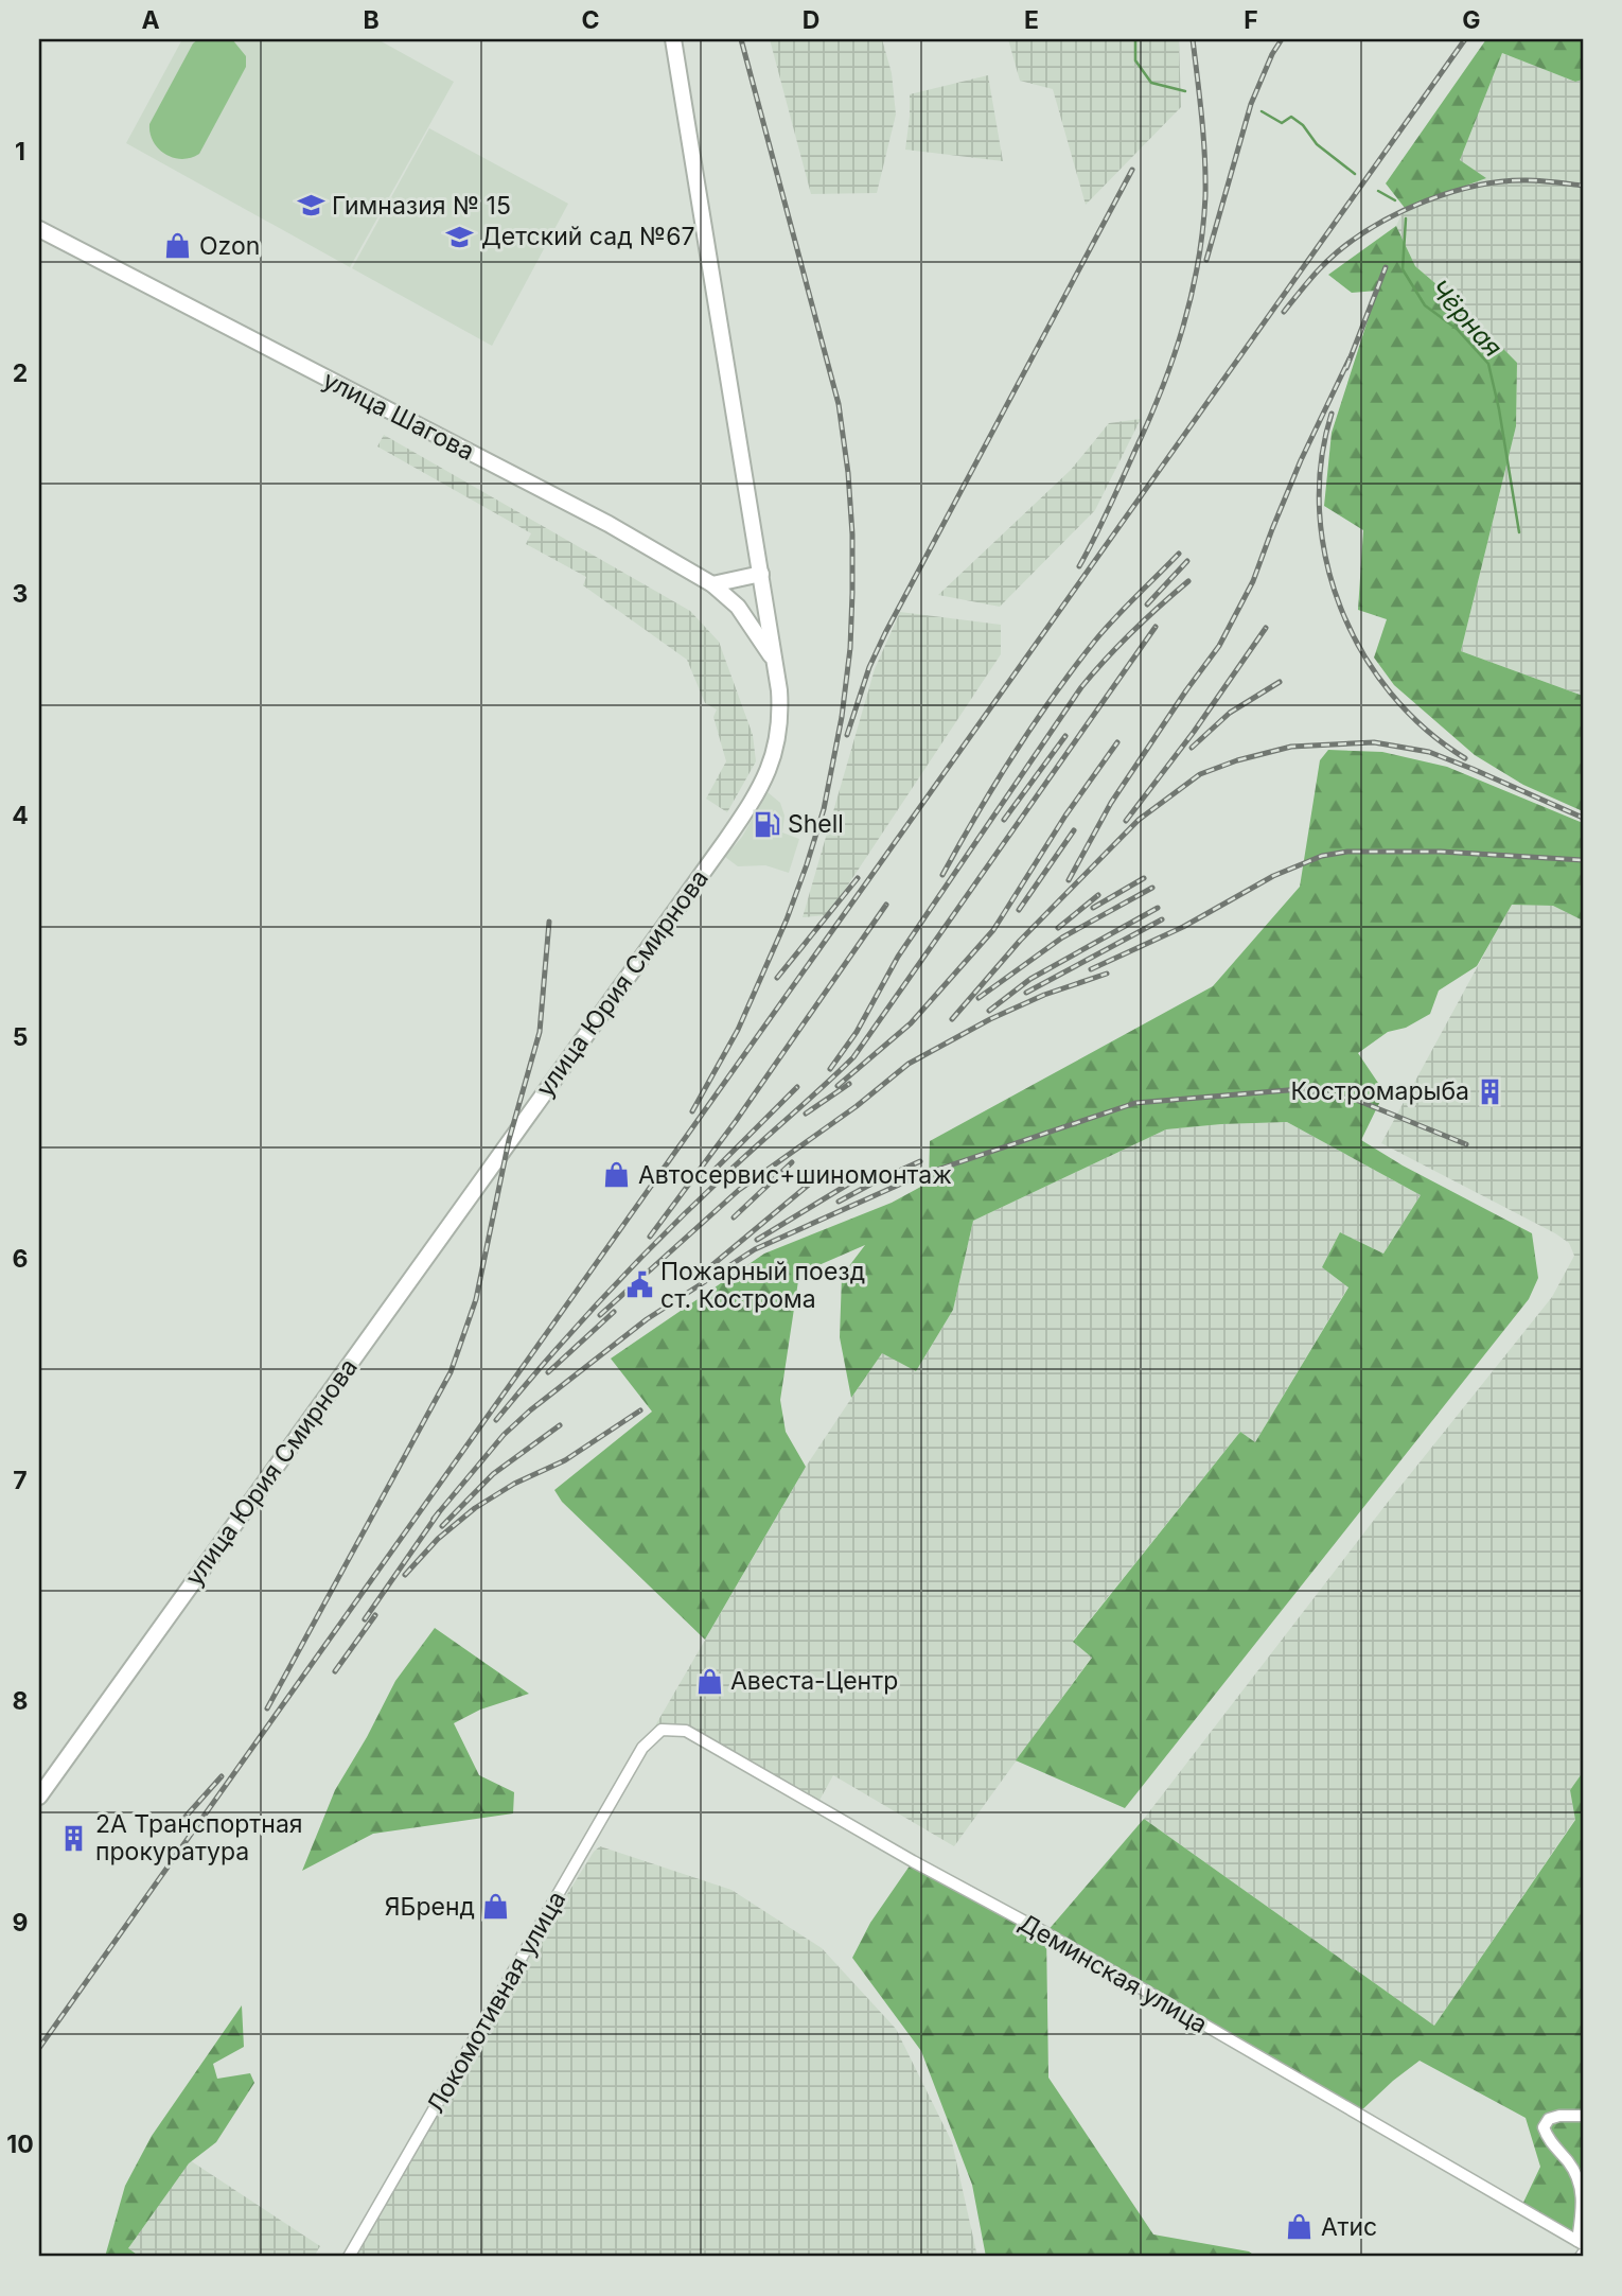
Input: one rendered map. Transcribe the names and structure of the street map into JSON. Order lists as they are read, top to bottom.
{
  "streets": {
    "main road": ["улица Шагова", "улица Юрия Смирнова"],
    "street": ["Деминская улица", "Локомотивная улица"]
  },
  "crossings": [
    ["улица Шагова", "улица Юрия Смирнова"],
    ["Деминская улица", "Локомотивная улица"]
  ],
  "water": ["Чёрная"],
  "places": {
    "school or university": ["Гимназия № 15", "Детский сад №67"],
    "shop": [
      "Ozon",
      "Автосервис+шиномонтаж",
      "Авеста-Центр",
      "ЯБренд",
      "Атис"
    ],
    "fuel station": ["Shell"],
    "building": ["Костромарыба", "2А Транспортная прокуратура"],
    "public building": ["Пожарный поезд ст. Кострома"]
  },
  "grid": {
    "columns": [
      "A",
      "B",
      "C",
      "D",
      "E",
      "F",
      "G"
    ],
    "rows": [
      "1",
      "2",
      "3",
      "4",
      "5",
      "6",
      "7",
      "8",
      "9",
      "10"
    ]
  }
}
